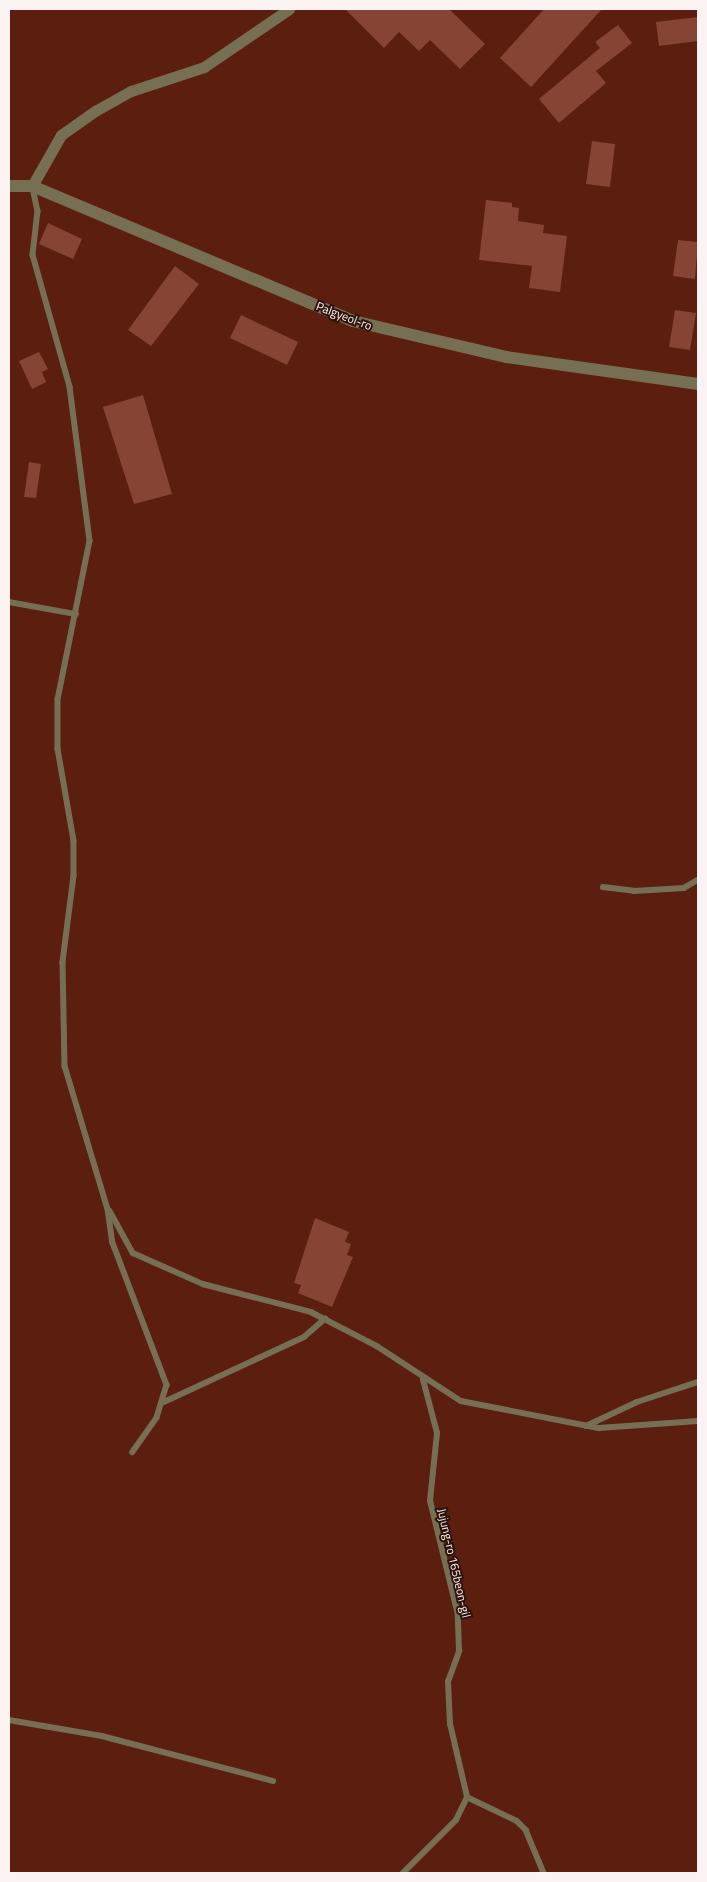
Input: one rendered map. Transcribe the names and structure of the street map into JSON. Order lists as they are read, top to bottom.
{
  "streets": {
    "street": ["Palgyeol-ro"],
    "lane": ["Jujung-ro 165beon-gil"]
  }
}
